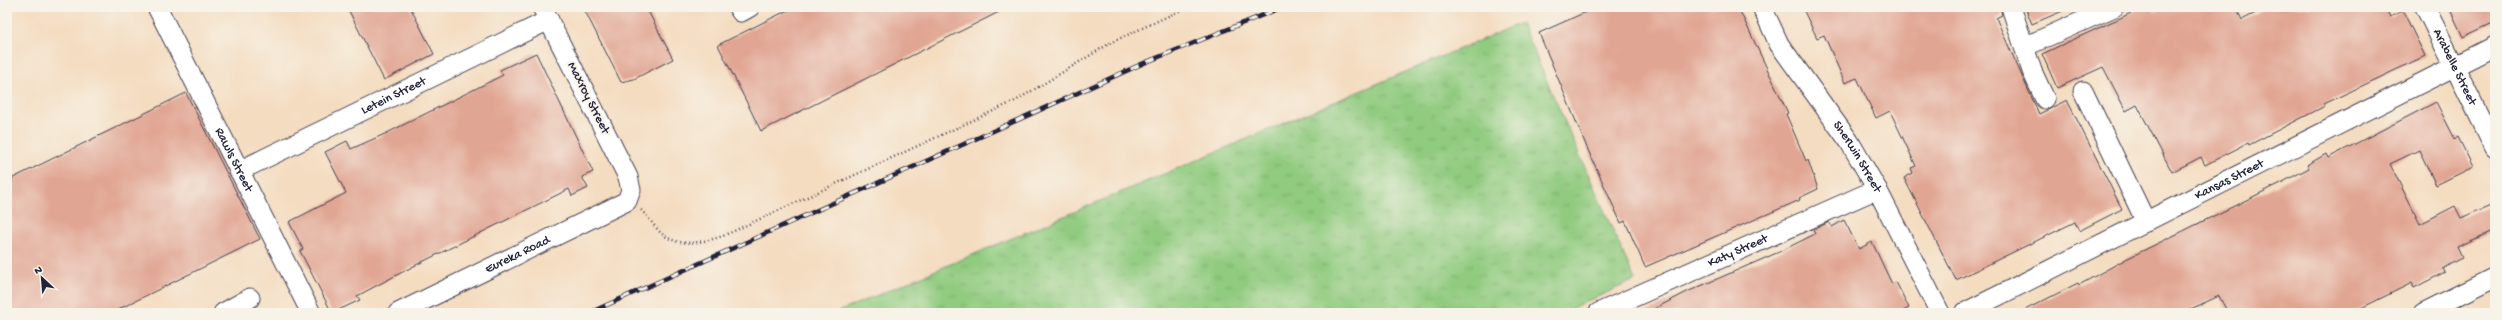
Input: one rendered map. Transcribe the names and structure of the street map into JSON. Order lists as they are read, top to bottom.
{
  "streets": {
    "street": [
      "Arabelle Street",
      "Letein Street",
      "Maxroy Street",
      "Sherwin Street",
      "Rawls Street",
      "Kansas Street",
      "Katy Street",
      "Eureka Road"
    ]
  },
  "crossings": [
    ["Arabelle Street", "Kansas Street"],
    ["Letein Street", "Maxroy Street"],
    ["Letein Street", "Rawls Street"],
    ["Maxroy Street", "Eureka Road"],
    ["Sherwin Street", "Katy Street"]
  ],
  "north": "top left"
}
